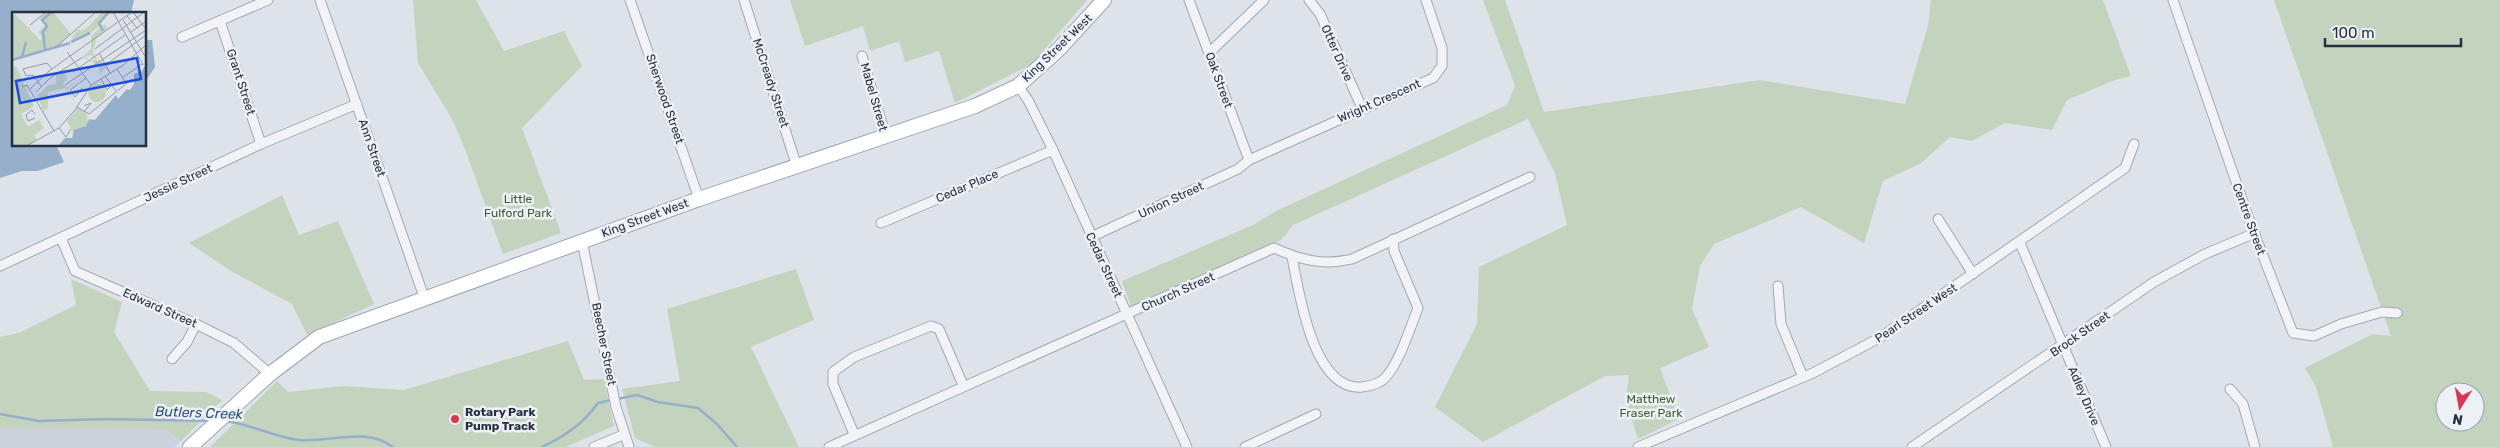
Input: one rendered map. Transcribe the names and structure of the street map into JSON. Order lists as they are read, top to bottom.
{
  "streets": {
    "main road": ["King Street West"],
    "street": [
      "Otter Drive",
      "Oak Street",
      "Grant Street",
      "McCready Street",
      "Mabel Street",
      "Sherwood Street",
      "Wright Crescent",
      "Ann Street",
      "Jessie Street",
      "Cedar Place",
      "Union Street",
      "Centre Street",
      "Cedar Street",
      "Church Street",
      "Edward Street",
      "Pearl Street West",
      "Brock Street",
      "Beecher Street",
      "Adley Drive"
    ]
  },
  "crossings": [
    ["King Street West", "McCready Street"],
    ["King Street West", "Mabel Street"],
    ["King Street West", "Sherwood Street"],
    ["King Street West", "Ann Street"],
    ["King Street West", "Cedar Street"],
    ["King Street West", "Edward Street"],
    ["King Street West", "Beecher Street"],
    ["Otter Drive", "Wright Crescent"],
    ["Oak Street", "Wright Crescent"],
    ["Oak Street", "Union Street"],
    ["Grant Street", "Jessie Street"],
    ["Wright Crescent", "Union Street"],
    ["Ann Street", "Jessie Street"],
    ["Jessie Street", "Edward Street"],
    ["Cedar Place", "Cedar Street"],
    ["Union Street", "Cedar Street"],
    ["Centre Street", "Brock Street"],
    ["Cedar Street", "Church Street"],
    ["Pearl Street West", "Adley Drive"],
    ["Brock Street", "Adley Drive"]
  ],
  "water": ["Butlers Creek"],
  "parks": ["Little Fulford Park", "Matthew Fraser Park"],
  "places": ["Rotary Park Pump Track"],
  "scale_bar": "100 m",
  "north": "bottom"
}
